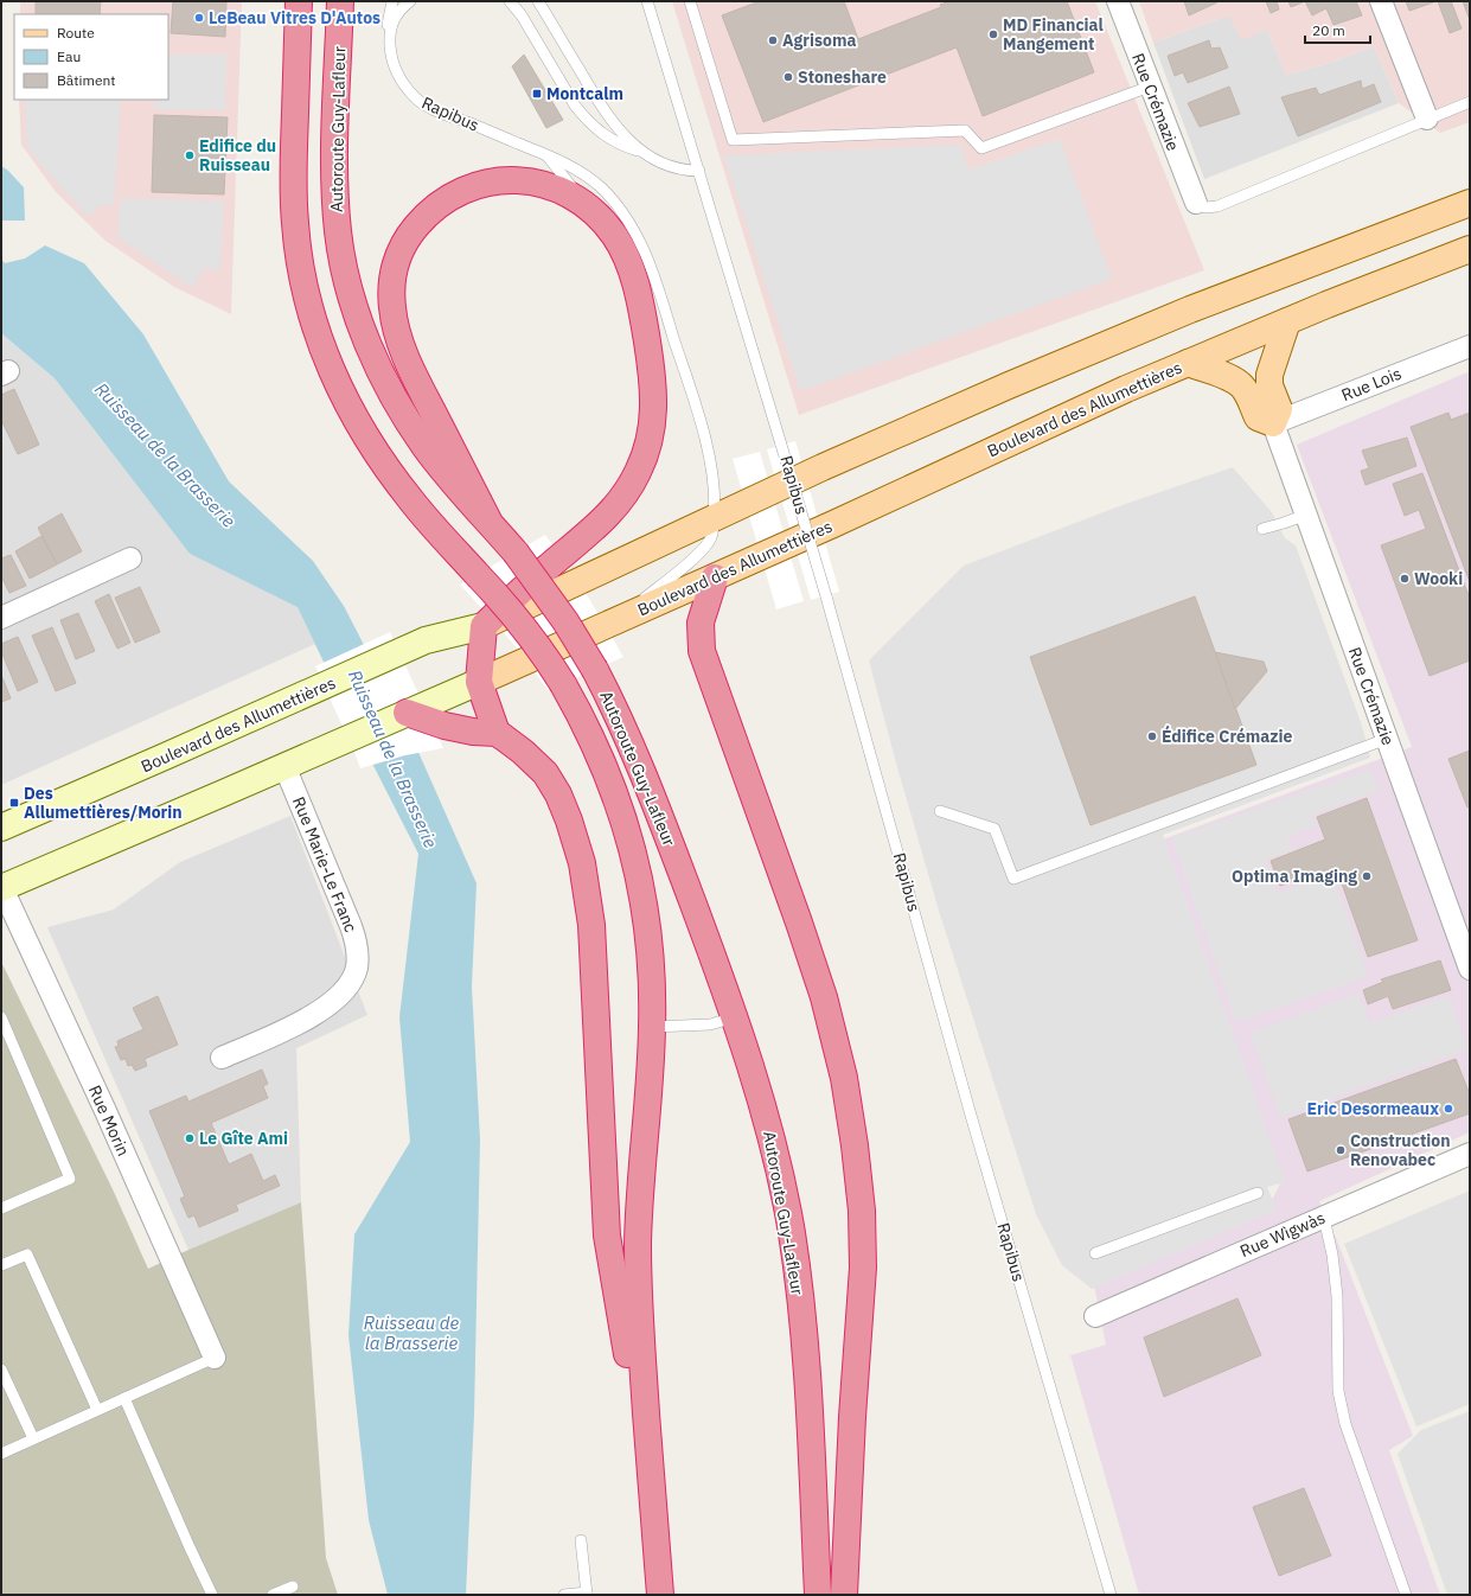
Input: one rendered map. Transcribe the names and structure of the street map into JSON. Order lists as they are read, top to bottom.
{
  "streets": {
    "highway": ["Autoroute Guy-Lafleur"],
    "main road": ["Boulevard des Allumettières"],
    "street": [
      "Rue Crémazie",
      "Rue Lois",
      "Rue Marie-Le Franc",
      "Rue Morin",
      "Rue Wìgwàs"
    ],
    "lane": ["Rapibus"]
  },
  "crossings": [
    ["Rue Crémazie", "Rue Lois"],
    ["Rapibus", "Boulevard des Allumettières"],
    ["Boulevard des Allumettières", "Rue Marie-Le Franc"],
    ["Boulevard des Allumettières", "Rue Morin"]
  ],
  "water": ["Ruisseau de la Brasserie"],
  "places": {
    "other": [
      "LeBeau Vitres D'Autos",
      "MD Financial Mangement",
      "Agrisoma",
      "Stoneshare",
      "Edifice du Ruisseau",
      "Wooki",
      "Édifice Crémazie",
      "Optima Imaging",
      "Eric Desormeaux",
      "Le Gîte Ami",
      "Construction Renovabec"
    ],
    "transit": ["Montcalm", "Des Allumettières/Morin"]
  },
  "legend": ["Route", "Eau", "Bâtiment"],
  "scale_bar": "20 m"
}
